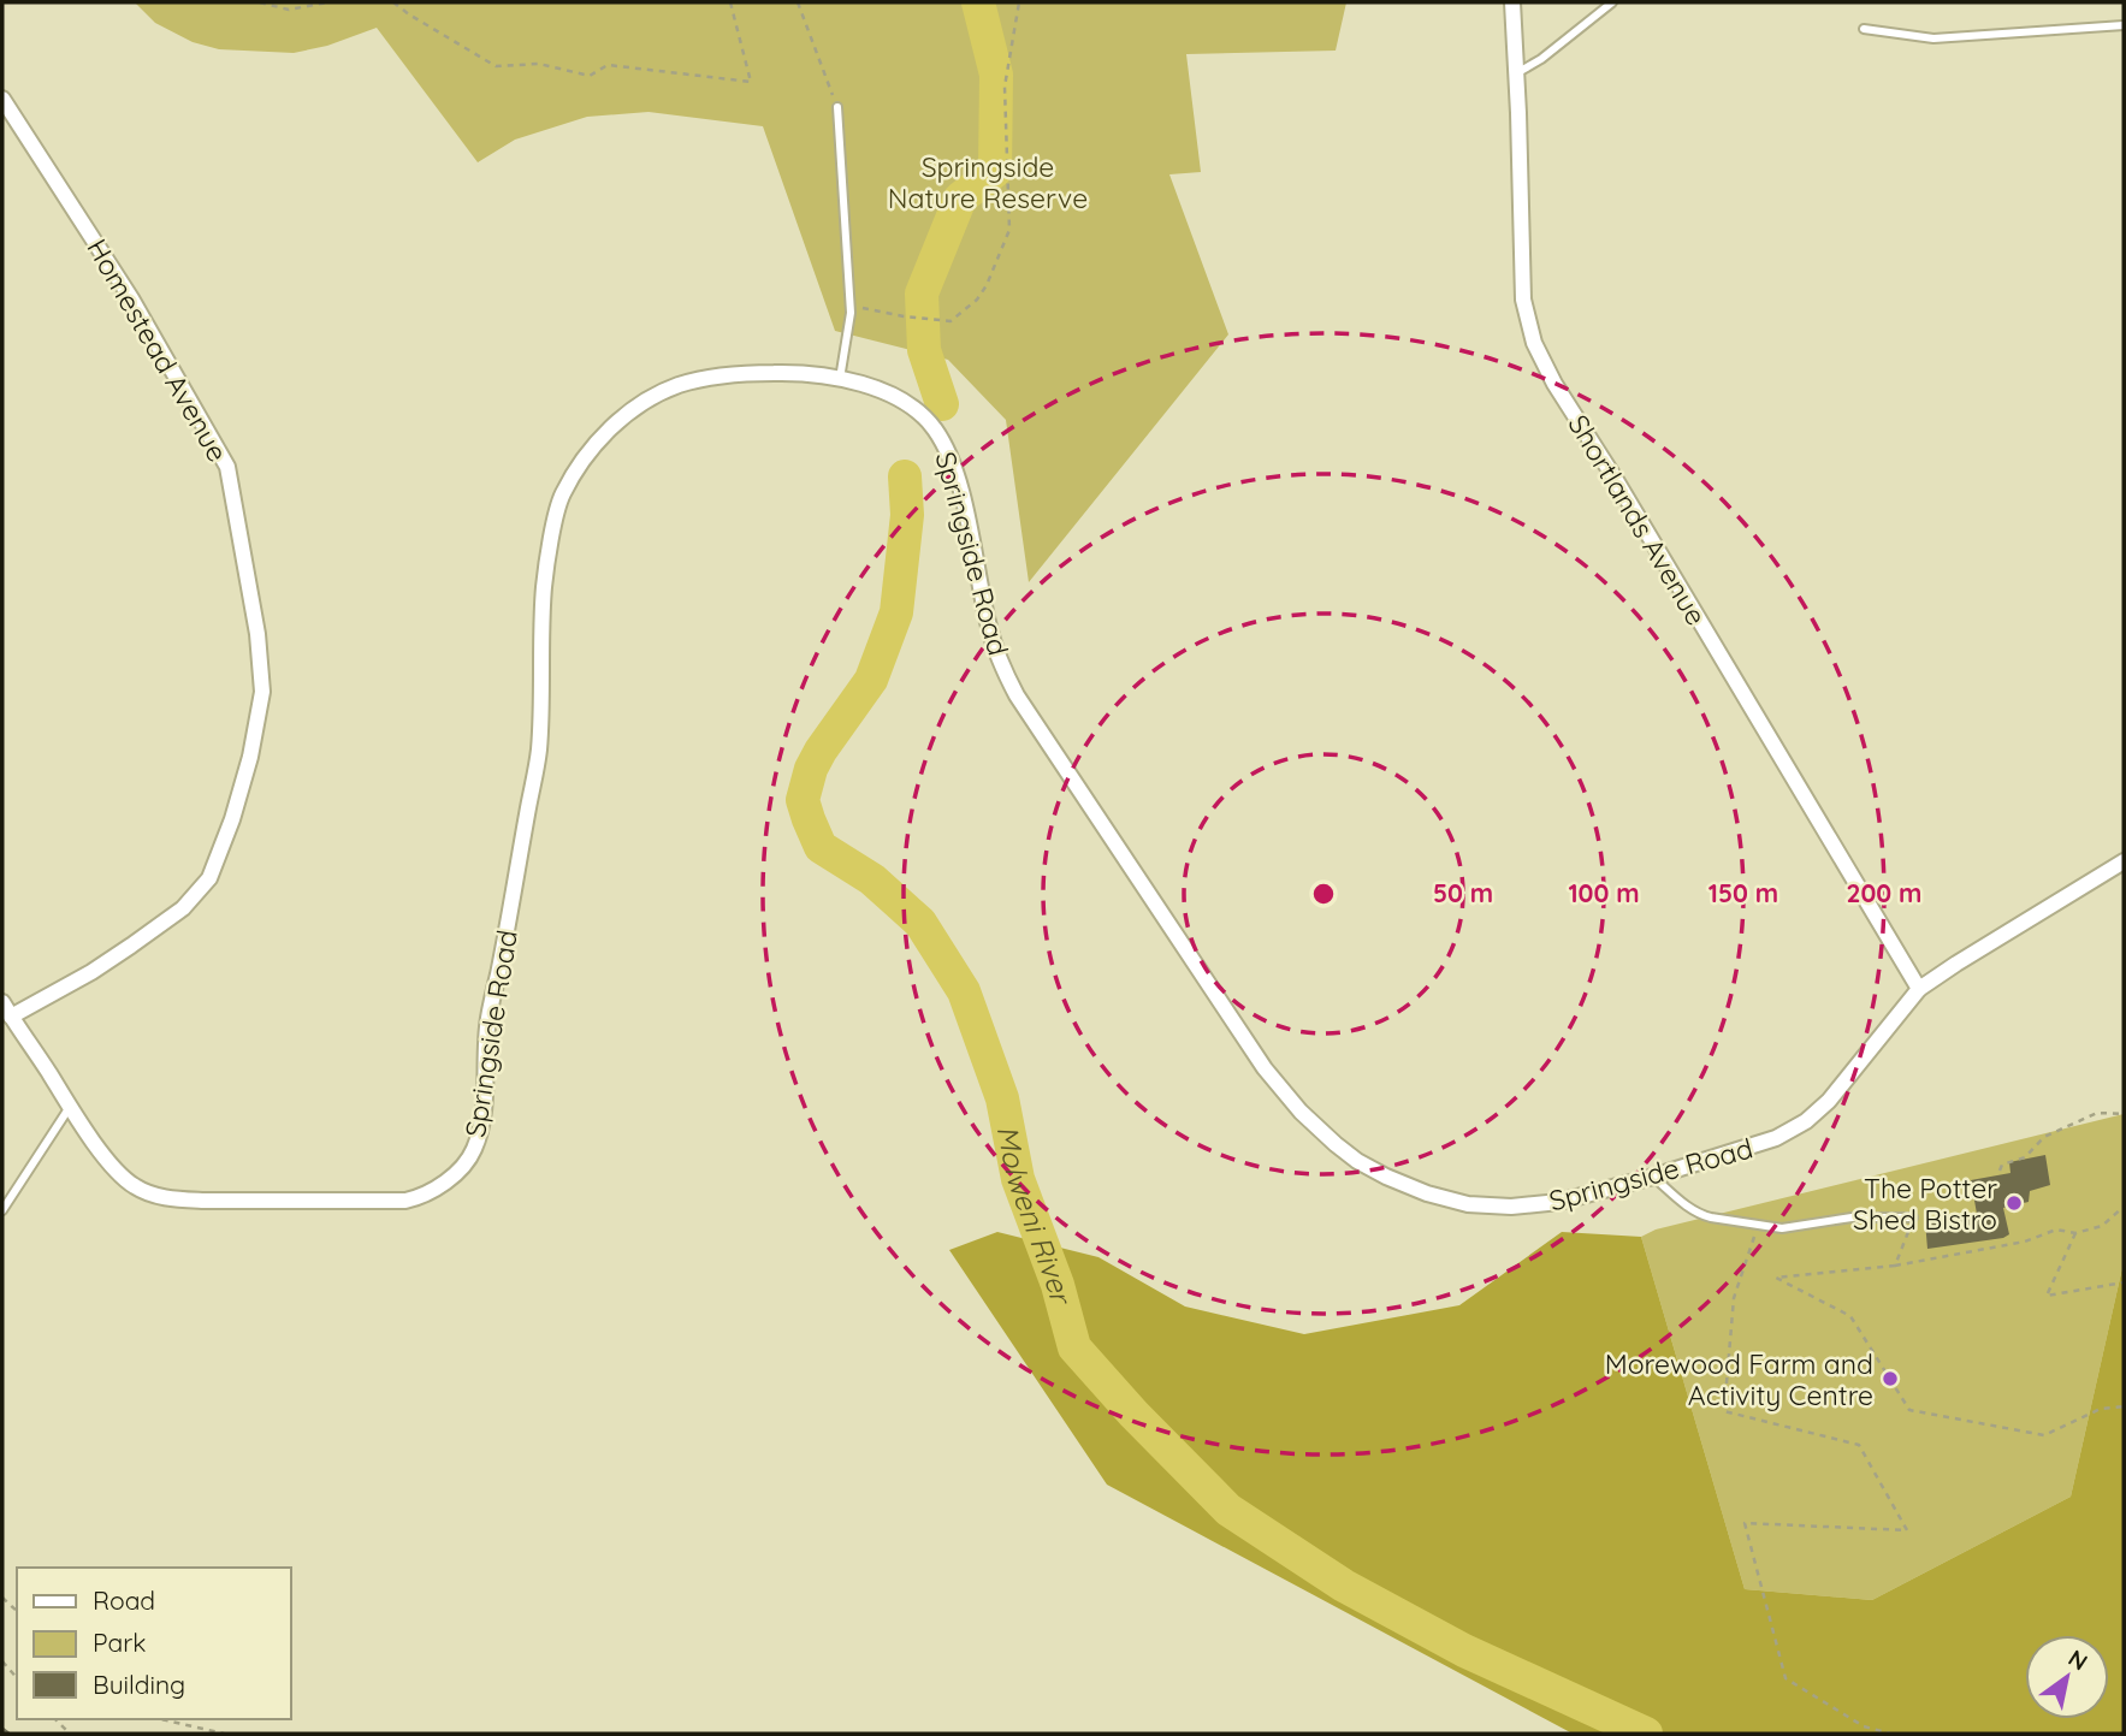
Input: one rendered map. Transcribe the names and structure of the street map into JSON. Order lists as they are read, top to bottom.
{
  "streets": {
    "street": ["Homestead Avenue", "Shortlands Avenue", "Springside Road"]
  },
  "crossings": [
    ["Homestead Avenue", "Springside Road"],
    ["Shortlands Avenue", "Springside Road"]
  ],
  "water": ["Molweni River"],
  "parks": ["Springside Nature Reserve"],
  "places": ["The Potter Shed Bistro", "Morewood Farm and Activity Centre"],
  "legend": ["Road", "Park", "Building"],
  "north": "top right",
  "rings": [
    "50 m",
    "100 m",
    "150 m",
    "200 m"
  ]
}
